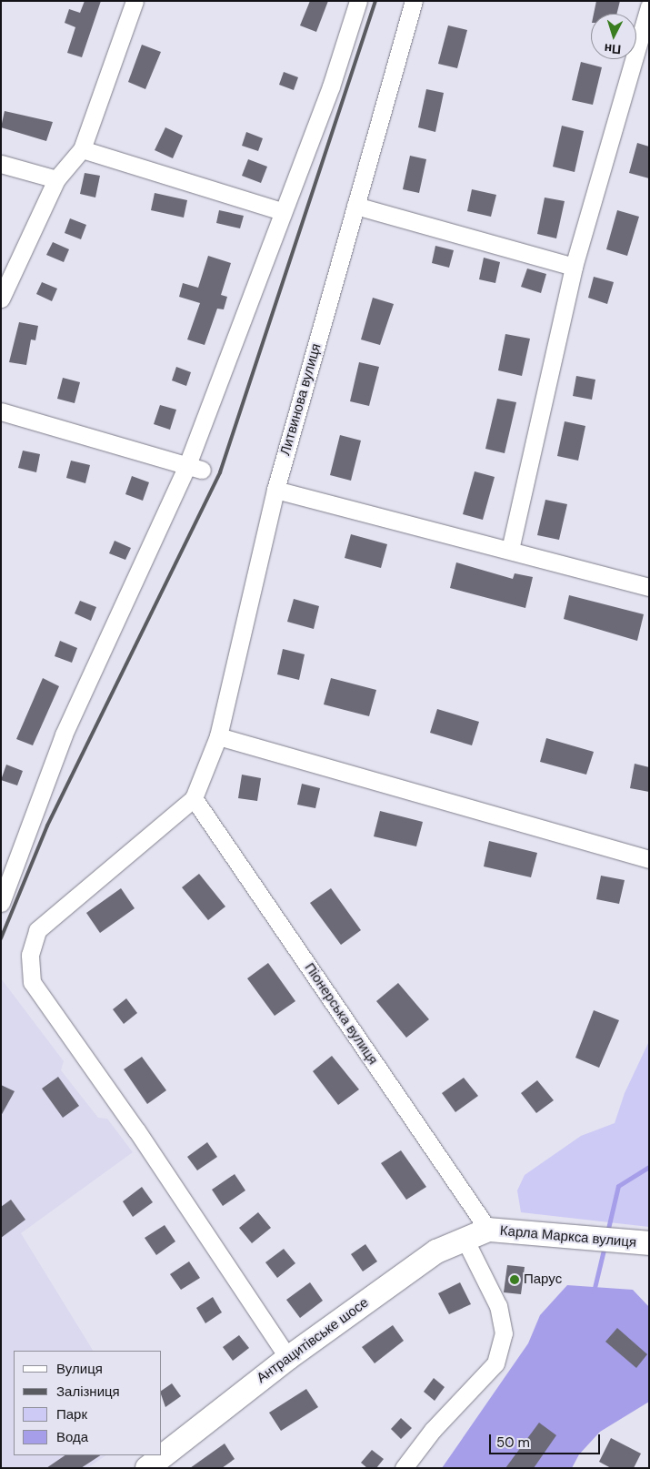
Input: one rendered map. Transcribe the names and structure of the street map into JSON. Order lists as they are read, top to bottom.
{
  "streets": {
    "main road": ["Карла Маркса вулиця", "Антрацитівське шосе"],
    "street": ["Литвинова вулиця", "Піонерська вулиця"]
  },
  "crossings": [
    ["Литвинова вулиця", "Піонерська вулиця"],
    ["Піонерська вулиця", "Карла Маркса вулиця"],
    ["Піонерська вулиця", "Антрацитівське шосе"],
    ["Карла Маркса вулиця", "Антрацитівське шосе"]
  ],
  "places": ["Парус"],
  "legend": [
    "Вулиця",
    "Залізниця",
    "Парк",
    "Вода"
  ],
  "scale_bar": "50 m",
  "north": "bottom"
}
